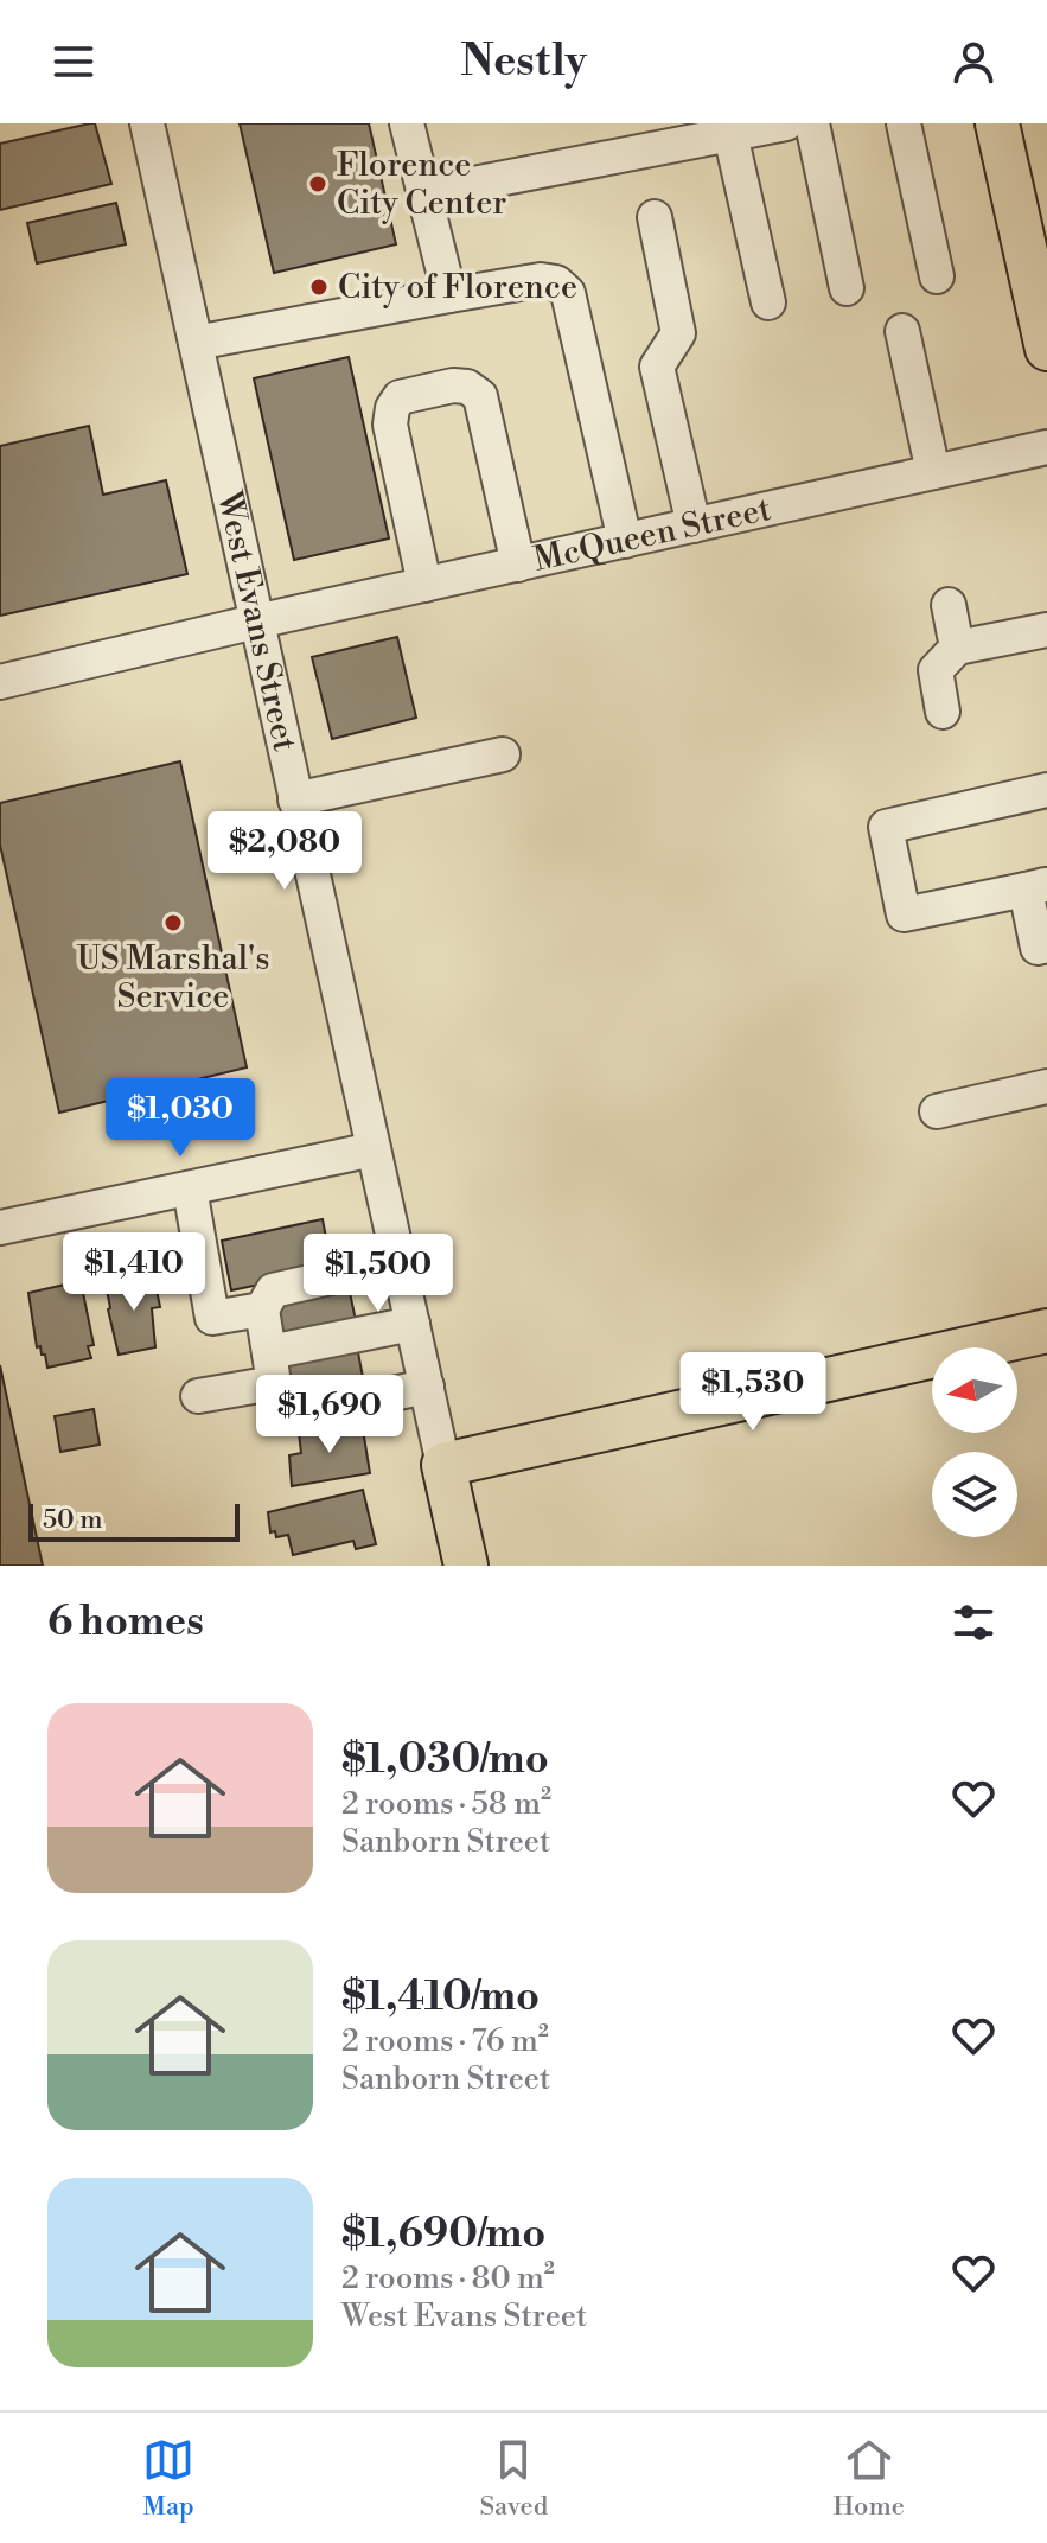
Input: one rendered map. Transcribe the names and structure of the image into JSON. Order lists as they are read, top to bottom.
{
  "streets": {
    "main road": ["West Evans Street"],
    "street": ["McQueen Street"]
  },
  "crossings": [
    ["McQueen Street", "West Evans Street"]
  ],
  "places": ["Florence City Center", "City of Florence", "US Marshal's Service"],
  "scale_bar": "50 m",
  "north": "left",
  "page": {
    "header": "Nestly",
    "price": [
      "$2,080",
      "$1,030",
      "$1,410",
      "$1,500",
      "$1,530",
      "$1,690"
    ],
    "scale": "50 m",
    "heading": "6 homes",
    "list": [
      {
        "name": "$1,030/mo",
        "note": "2 rooms · 58 m² · Sanborn Street"
      },
      {
        "name": "$1,410/mo",
        "note": "2 rooms · 76 m² · Sanborn Street"
      },
      {
        "name": "$1,690/mo",
        "note": "2 rooms · 80 m² · West Evans Street"
      }
    ],
    "tabs": ["Map", "Saved", "Home"]
  }
}
